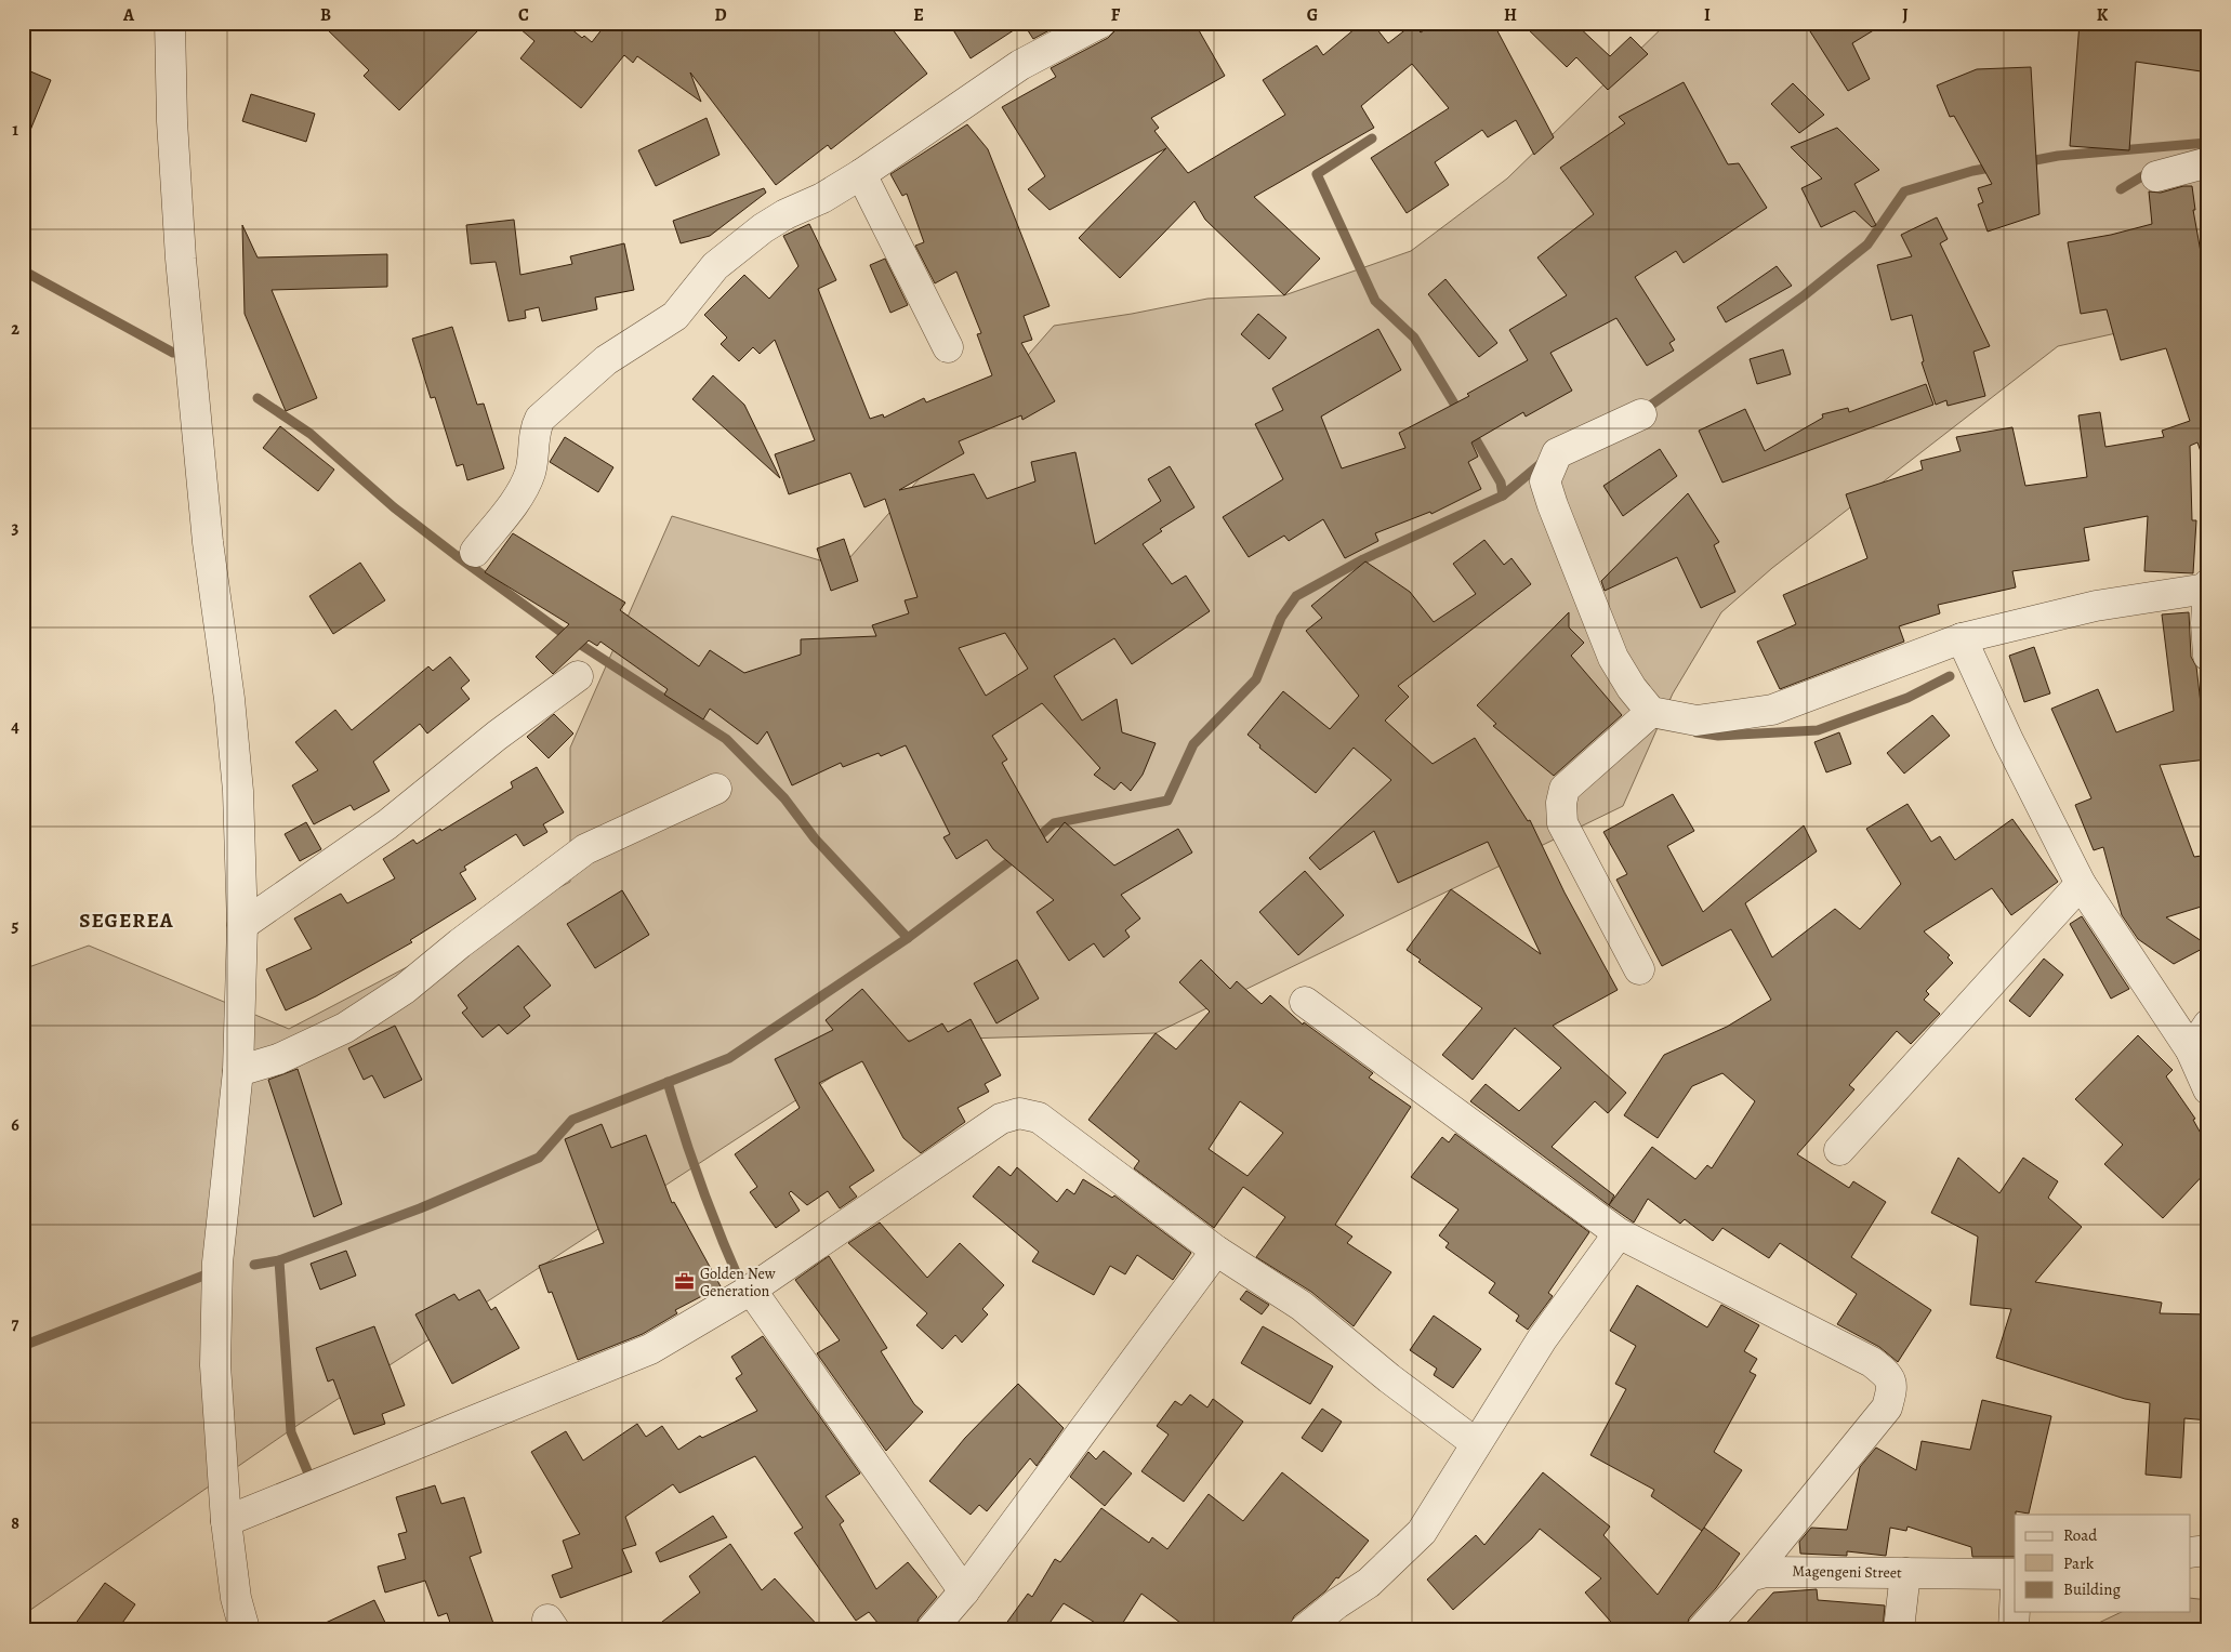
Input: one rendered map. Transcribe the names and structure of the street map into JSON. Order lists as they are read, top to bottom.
{
  "streets": {
    "street": ["Magengeni Street"]
  },
  "districts": ["SEGEREA"],
  "places": {
    "office": ["Golden New Generation"]
  },
  "legend": ["Road", "Park", "Building"],
  "grid": {
    "columns": [
      "A",
      "B",
      "C",
      "D",
      "E",
      "F",
      "G",
      "H",
      "I",
      "J",
      "K"
    ],
    "rows": [
      "1",
      "2",
      "3",
      "4",
      "5",
      "6",
      "7",
      "8"
    ]
  }
}
